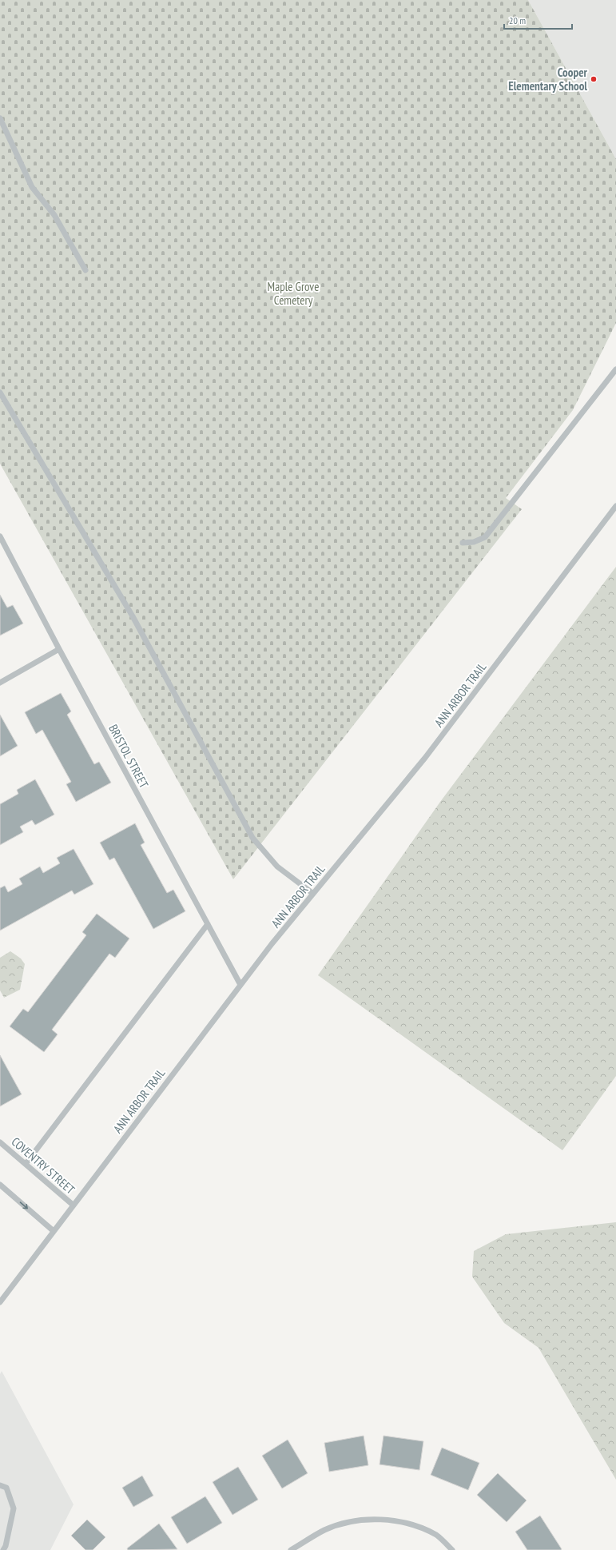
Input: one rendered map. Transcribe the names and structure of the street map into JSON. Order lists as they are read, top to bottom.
{
  "streets": {
    "street": ["ANN ARBOR TRAIL", "BRISTOL STREET", "COVENTRY STREET"]
  },
  "crossings": [
    ["ANN ARBOR TRAIL", "BRISTOL STREET"],
    ["ANN ARBOR TRAIL", "COVENTRY STREET"]
  ],
  "parks": ["Maple Grove Cemetery"],
  "places": ["Cooper Elementary School"],
  "scale_bar": "20 m"
}
